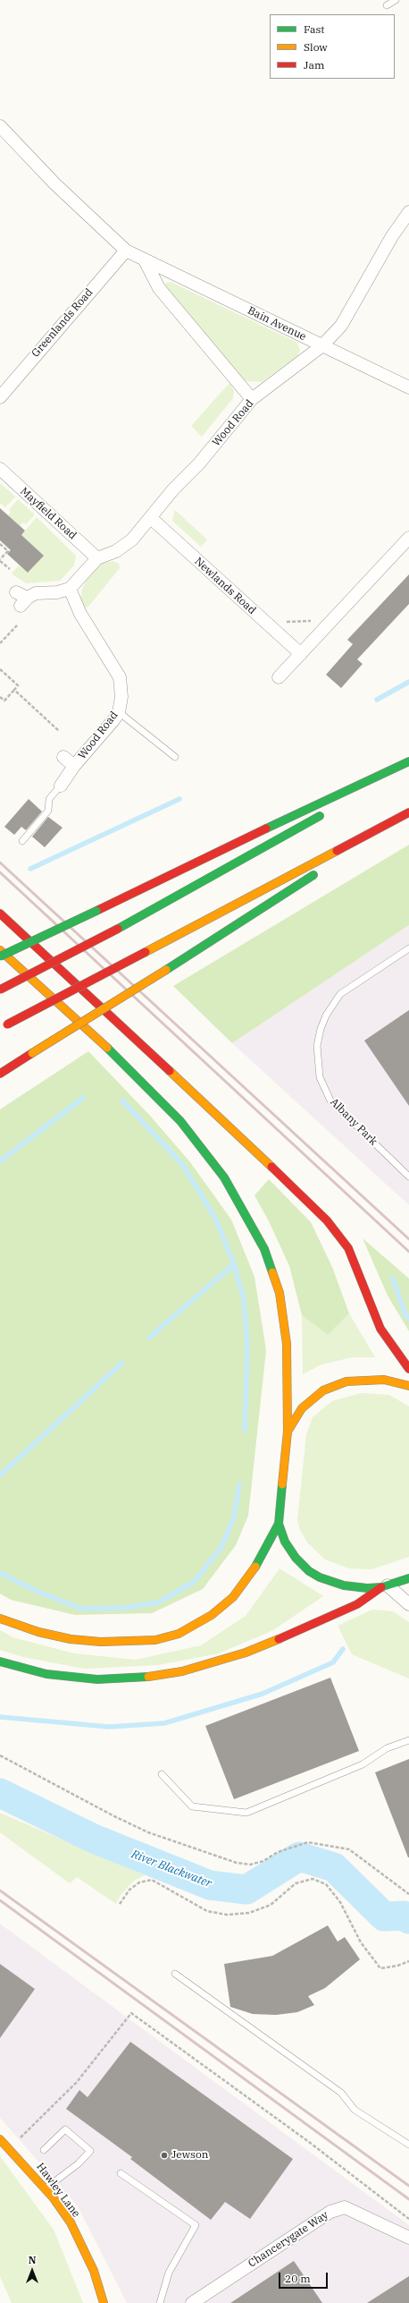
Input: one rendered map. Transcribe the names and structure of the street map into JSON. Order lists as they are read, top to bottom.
{
  "streets": {
    "main road": ["Hawley Lane"],
    "street": [
      "Greenlands Road",
      "Bain Avenue",
      "Wood Road",
      "Mayfield Road",
      "Newlands Road",
      "Chancerygate Way"
    ],
    "lane": ["Albany Park"]
  },
  "crossings": [
    ["Greenlands Road", "Bain Avenue"],
    ["Bain Avenue", "Wood Road"],
    ["Wood Road", "Mayfield Road"],
    ["Wood Road", "Newlands Road"]
  ],
  "water": ["River Blackwater"],
  "places": ["Jewson"],
  "legend": ["Fast", "Slow", "Jam"],
  "scale_bar": "20 m",
  "north": "top"
}
